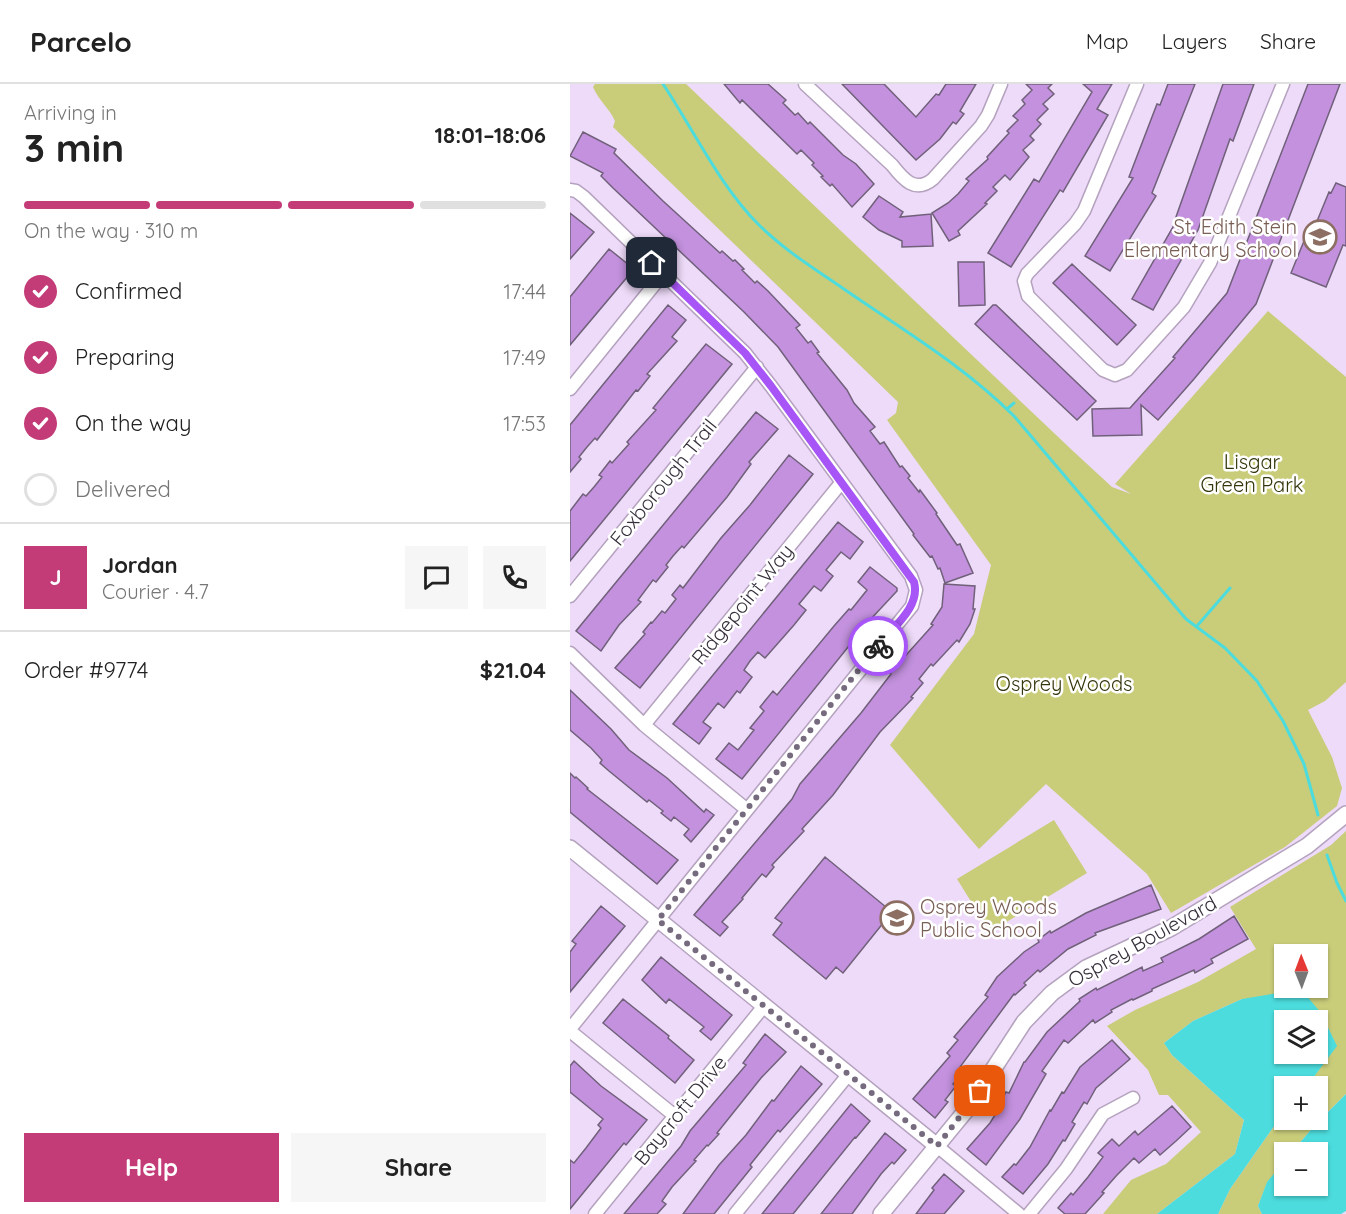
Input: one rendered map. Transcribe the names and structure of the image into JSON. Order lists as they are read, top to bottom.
{
  "streets": {
    "street": [
      "Foxborough Trail",
      "Ridgepoint Way",
      "Osprey Boulevard",
      "Baycroft Drive"
    ]
  },
  "parks": ["Lisgar Green Park", "Osprey Woods"],
  "places": {
    "school or university": ["St. Edith Stein Elementary School", "Osprey Woods Public School"]
  },
  "north": "top",
  "page": {
    "header": "Parcelo",
    "nav": ["Map", "Layers", "Share"],
    "heading": ["3 min", "Arriving in", "18:01–18:06"],
    "panel": [
      "Jordan",
      "Courier · 4.7",
      "Order #9774",
      "$21.04"
    ],
    "bar": "On the way · 310 m",
    "list": [
      ["Confirmed", "17:44"],
      ["Preparing", "17:49"],
      ["On the way", "17:53"],
      "Delivered"
    ],
    "round": "J",
    "map_buttons": ["+", "−"],
    "buttons": ["Help", "Share"]
  }
}
